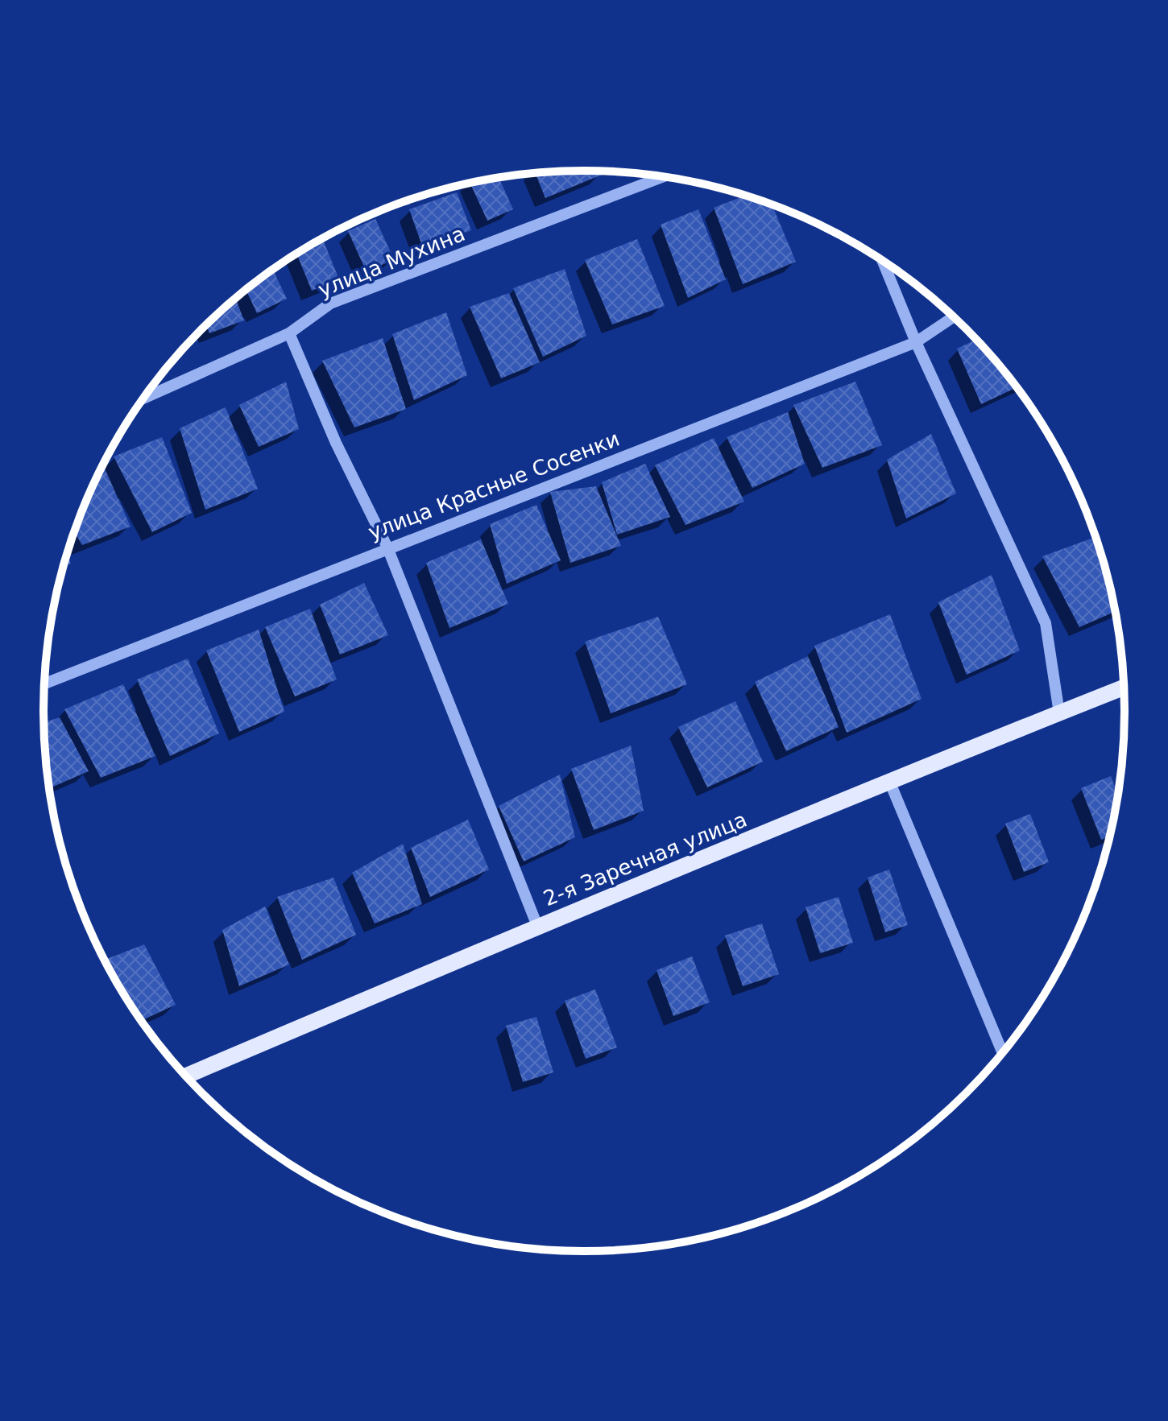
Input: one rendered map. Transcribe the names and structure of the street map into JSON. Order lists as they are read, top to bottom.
{
  "streets": {
    "main road": ["2-я Заречная улица"],
    "street": ["улица Мухина", "улица Красные Сосенки"]
  }
}
